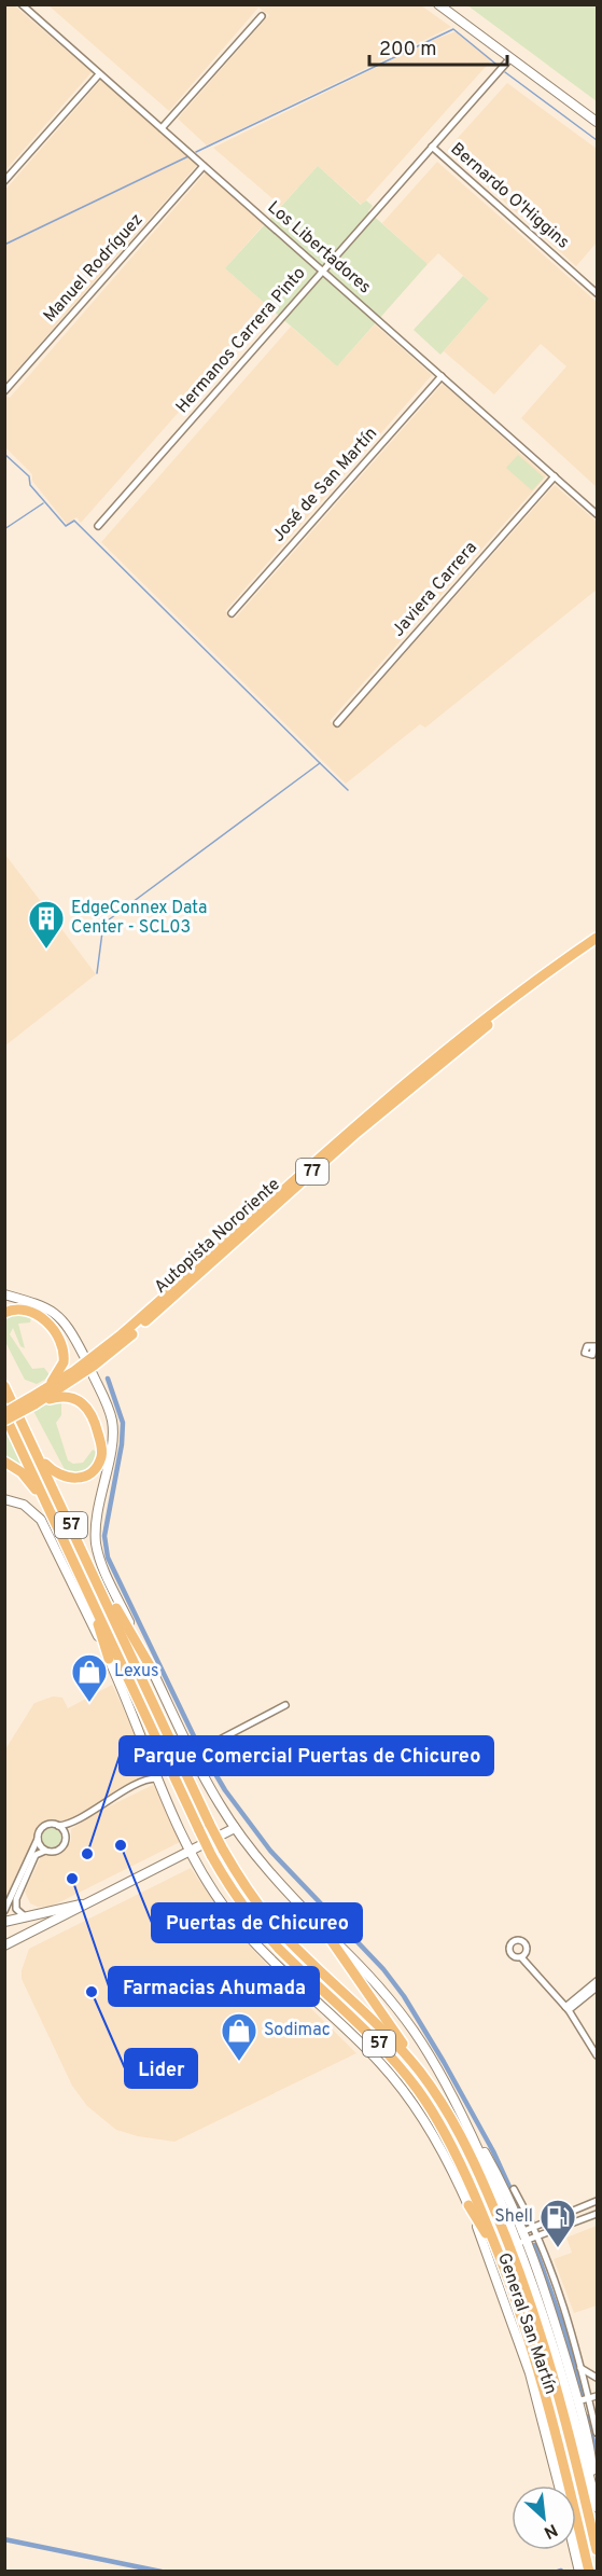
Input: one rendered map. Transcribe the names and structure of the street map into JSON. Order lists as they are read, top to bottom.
{
  "streets": {
    "highway": ["77", "Autopista Nororiente", "57"],
    "street": [
      "Bernardo O'Higgins",
      "Los Libertadores",
      "Manuel Rodríguez",
      "Hermanos Carrera Pinto",
      "José de San Martín",
      "Javiera Carrera",
      "General San Martín"
    ]
  },
  "crossings": [
    ["Bernardo O'Higgins", "Hermanos Carrera Pinto"],
    ["Los Libertadores", "Manuel Rodríguez"],
    ["Los Libertadores", "Hermanos Carrera Pinto"],
    ["Los Libertadores", "José de San Martín"],
    ["Los Libertadores", "Javiera Carrera"],
    ["Autopista Nororiente", "57"]
  ],
  "places": {
    "building": ["EdgeConnex Data Center - SCL03"],
    "shop": ["Lexus", "Sodimac"],
    "other": [
      "Puertas de Chicureo",
      "Parque Comercial Puertas de Chicureo",
      "Farmacias Ahumada",
      "Lider"
    ],
    "fuel station": ["Shell"]
  },
  "scale_bar": "200 m",
  "north": "bottom right"
}
